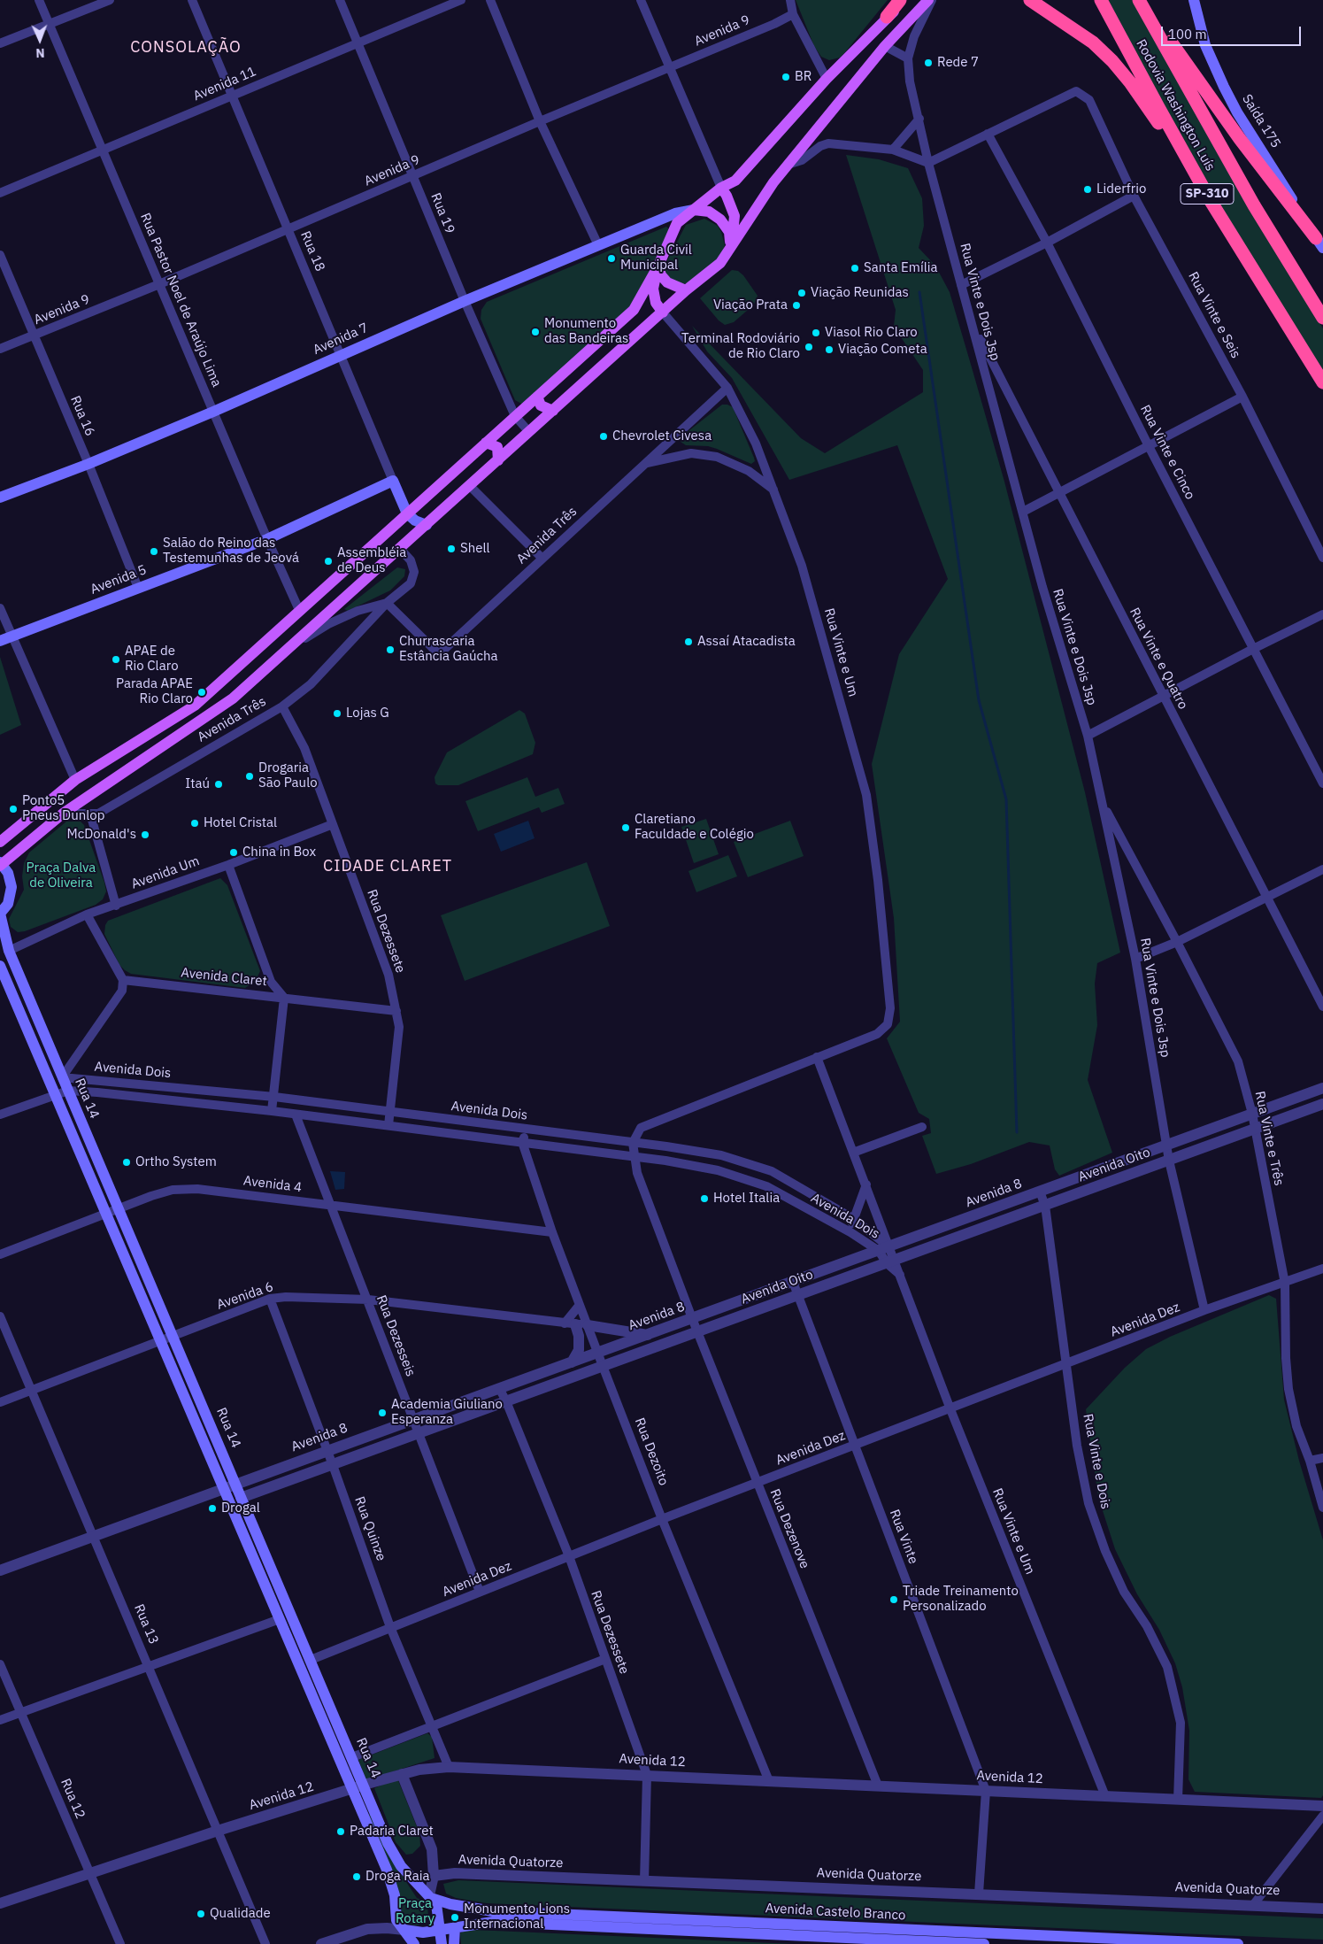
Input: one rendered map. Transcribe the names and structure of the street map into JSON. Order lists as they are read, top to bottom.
{
  "streets": {
    "highway": ["Rodovia Washington Luís", "SP-310"],
    "main road": [
      "Saída 175",
      "Rua 18",
      "Avenida 7",
      "Avenida 5",
      "Rua 14",
      "Avenida Castelo Branco"
    ],
    "street": [
      "Avenida 9",
      "Avenida 11",
      "Rua 19",
      "Rua Pastor Noel de Araújo Lima",
      "Rua Vinte e Dois Jsp",
      "Rua Vinte e Seis",
      "Rua 16",
      "Rua Vinte e Cinco",
      "Avenida Três",
      "Rua Vinte e Um",
      "Rua Vinte e Quatro",
      "Avenida Um",
      "Rua Dezessete",
      "Avenida Claret",
      "Avenida Dois",
      "Rua Vinte e Três",
      "Avenida Oito",
      "Avenida 4",
      "Avenida 8",
      "Avenida 6",
      "Avenida Dez",
      "Rua Dezesseis",
      "Rua Dezoito",
      "Rua Vinte e Dois",
      "Rua Quinze",
      "Rua Dezenove",
      "Rua Vinte",
      "Rua 13",
      "Avenida 12",
      "Rua 12",
      "Avenida Quatorze"
    ]
  },
  "crossings": [
    ["Avenida 9", "Rua 19"],
    ["Avenida 9", "Rua 18"],
    ["Avenida 9", "Rua Pastor Noel de Araújo Lima"],
    ["Avenida 9", "Rua 16"],
    ["Avenida 11", "Rua 19"],
    ["Avenida 11", "Rua 18"],
    ["Avenida 11", "Rua Pastor Noel de Araújo Lima"],
    ["Rua 19", "Avenida 7"],
    ["Rua 18", "Avenida 7"],
    ["Rua 18", "Avenida 5"],
    ["Rua Pastor Noel de Araújo Lima", "Avenida 7"],
    ["Rua Pastor Noel de Araújo Lima", "Avenida 5"],
    ["Rua Vinte e Dois Jsp", "Rua Vinte e Quatro"],
    ["Rua Vinte e Dois Jsp", "Rua Vinte e Três"],
    ["Rua Vinte e Dois Jsp", "Avenida Oito"],
    ["Rua Vinte e Dois Jsp", "Avenida 8"],
    ["Rua Vinte e Dois Jsp", "Avenida Dez"],
    ["Rua Vinte e Seis", "Rua Vinte e Cinco"],
    ["Avenida 7", "Rua 16"],
    ["Rua 16", "Avenida 5"],
    ["Avenida Três", "Rua Vinte e Um"],
    ["Avenida Três", "Rua Dezessete"],
    ["Rua Vinte e Um", "Avenida Dois"],
    ["Rua Vinte e Um", "Avenida Oito"],
    ["Rua Vinte e Um", "Avenida 8"],
    ["Rua Vinte e Um", "Avenida Dez"],
    ["Rua Vinte e Um", "Avenida 12"],
    ["Avenida Um", "Rua Dezessete"],
    ["Avenida Um", "Rua 14"],
    ["Rua Dezessete", "Avenida Claret"],
    ["Rua Dezessete", "Avenida Dois"],
    ["Rua Dezessete", "Avenida Oito"],
    ["Rua Dezessete", "Avenida 8"],
    ["Rua Dezessete", "Avenida Dez"],
    ["Rua Dezessete", "Avenida 12"],
    ["Rua Dezessete", "Avenida Quatorze"],
    ["Avenida Dois", "Rua 14"],
    ["Avenida Dois", "Avenida 8"],
    ["Avenida Dois", "Rua Dezesseis"],
    ["Avenida Dois", "Rua Dezoito"],
    ["Avenida Dois", "Rua Dezenove"],
    ["Rua 14", "Avenida Oito"],
    ["Rua 14", "Avenida 4"],
    ["Rua 14", "Avenida 8"],
    ["Rua 14", "Avenida 6"],
    ["Rua 14", "Avenida Dez"],
    ["Rua 14", "Avenida 12"],
    ["Rua 14", "Avenida Castelo Branco"],
    ["Rua Vinte e Três", "Avenida Oito"],
    ["Rua Vinte e Três", "Avenida 8"],
    ["Rua Vinte e Três", "Avenida Dez"],
    ["Avenida Oito", "Rua Dezesseis"],
    ["Avenida Oito", "Rua Dezoito"],
    ["Avenida Oito", "Rua Vinte e Dois"],
    ["Avenida Oito", "Rua Quinze"],
    ["Avenida Oito", "Rua Dezenove"],
    ["Avenida Oito", "Rua Vinte"],
    ["Avenida 4", "Rua Dezesseis"],
    ["Avenida 4", "Rua Dezoito"],
    ["Avenida 8", "Rua Dezesseis"],
    ["Avenida 8", "Rua Dezoito"],
    ["Avenida 8", "Rua Vinte e Dois"],
    ["Avenida 8", "Rua Quinze"],
    ["Avenida 8", "Rua Dezenove"],
    ["Avenida 8", "Rua Vinte"],
    ["Avenida 8", "Rua 13"],
    ["Avenida 6", "Rua Dezesseis"],
    ["Avenida 6", "Rua Dezoito"],
    ["Avenida 6", "Rua Quinze"],
    ["Avenida 6", "Rua 13"],
    ["Avenida Dez", "Rua Dezesseis"],
    ["Avenida Dez", "Rua Dezoito"],
    ["Avenida Dez", "Rua Vinte e Dois"],
    ["Avenida Dez", "Rua Quinze"],
    ["Avenida Dez", "Rua Dezenove"],
    ["Avenida Dez", "Rua Vinte"],
    ["Rua Dezoito", "Avenida 12"],
    ["Rua Vinte e Dois", "Avenida 12"],
    ["Rua Quinze", "Avenida 12"],
    ["Rua Dezenove", "Avenida 12"],
    ["Rua Vinte", "Avenida 12"],
    ["Rua Vinte", "Avenida Quatorze"],
    ["Rua 13", "Avenida 12"],
    ["Avenida 12", "Rua 12"]
  ],
  "districts": ["CONSOLAÇÃO", "CIDADE CLARET"],
  "parks": ["Praça Dalva de Oliveira", "Praça Rotary"],
  "places": [
    "Rede 7",
    "BR",
    "Liderfrio",
    "Guarda Civil Municipal",
    "Santa Emília",
    "Viação Reunidas",
    "Viação Prata",
    "Monumento das Bandeiras",
    "Viasol Rio Claro",
    "Terminal Rodoviário de Rio Claro",
    "Viação Cometa",
    "Chevrolet Civesa",
    "Shell",
    "Salão do Reino das Testemunhas de Jeová",
    "Assembléia de Deus",
    "Assaí Atacadista",
    "Churrascaria Estância Gaúcha",
    "APAE de Rio Claro",
    "Parada APAE Rio Claro",
    "Lojas G",
    "Drogaria São Paulo",
    "Itaú",
    "Ponto5 Pneus Dunlop",
    "Hotel Cristal",
    "Claretiano Faculdade e Colégio",
    "McDonald's",
    "China in Box",
    "Ortho System",
    "Hotel Italia",
    "Academia Giuliano Esperanza",
    "Drogal",
    "Triade Treinamento Personalizado",
    "Padaria Claret",
    "Droga Raia",
    "Qualidade",
    "Monumento Lions Internacional"
  ],
  "scale_bar": "100 m",
  "north": "bottom"
}
